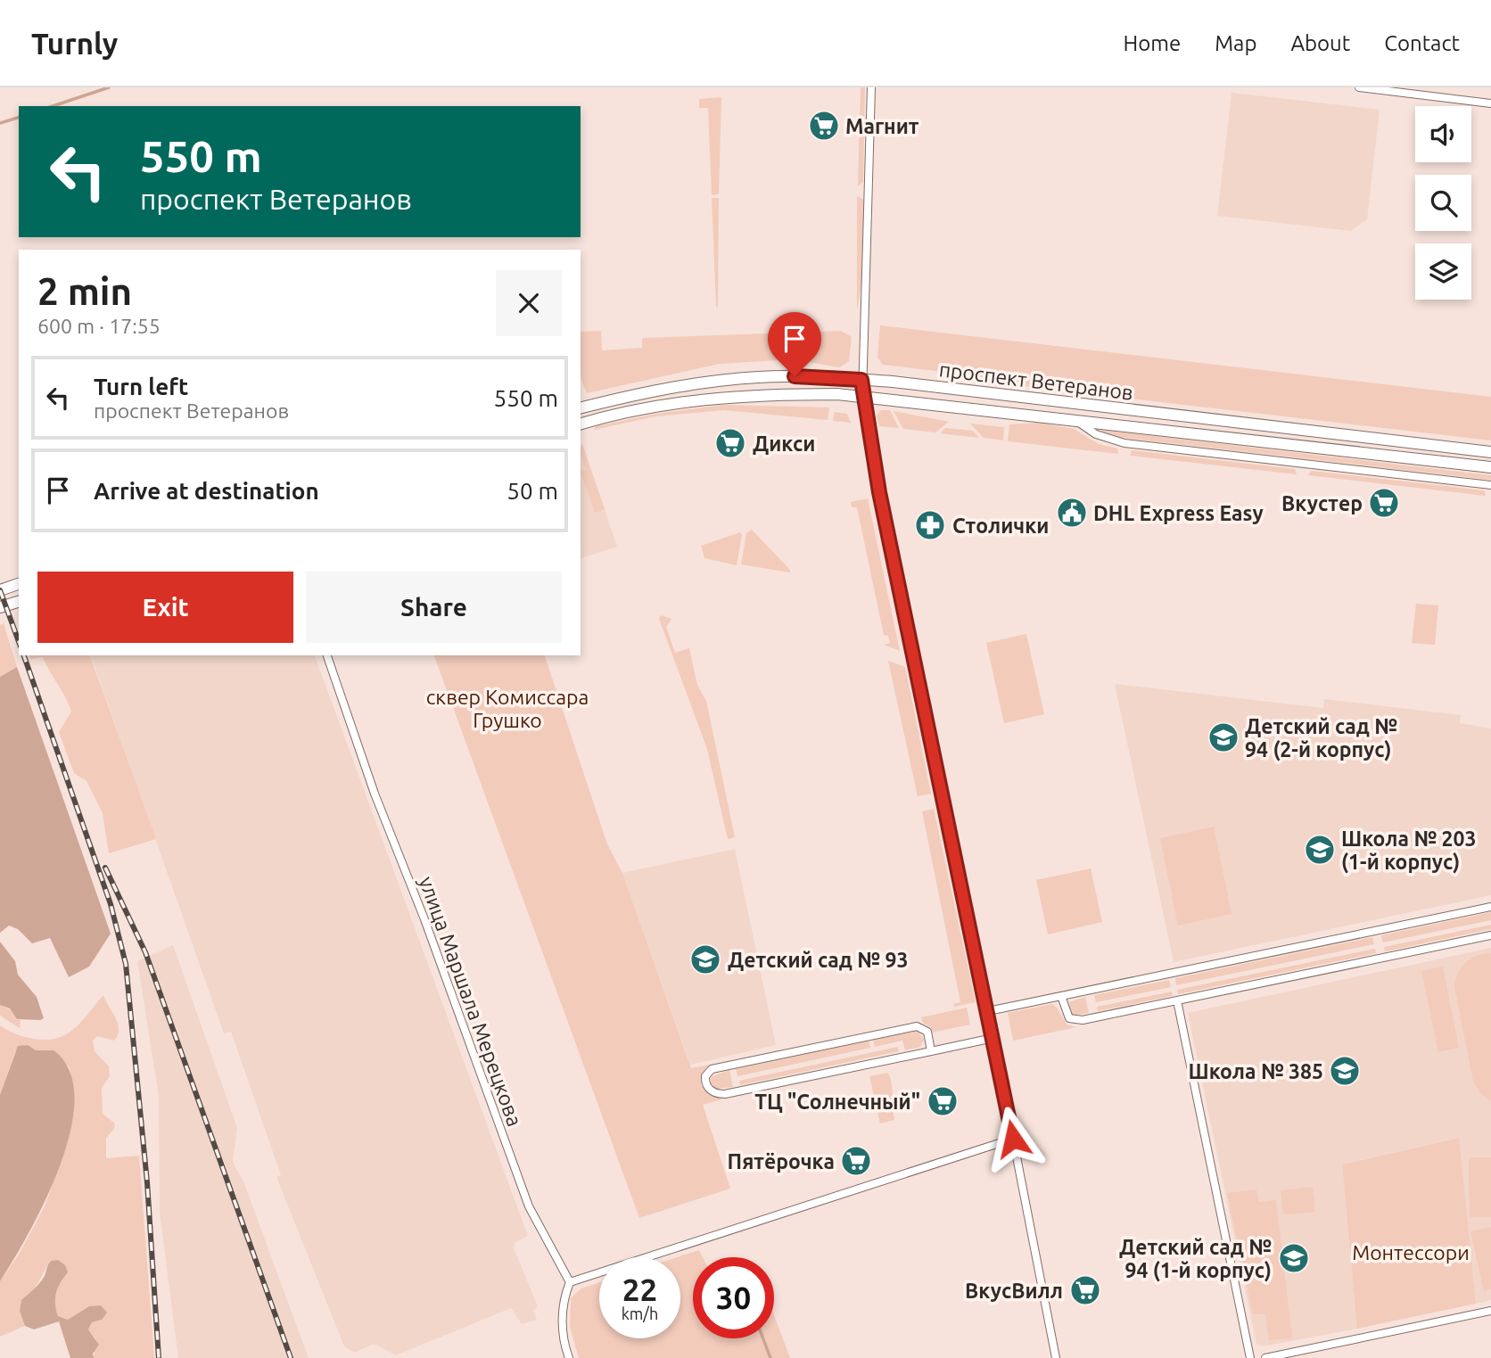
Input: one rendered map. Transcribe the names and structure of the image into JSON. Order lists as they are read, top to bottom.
{
  "streets": {
    "main road": ["проспект Ветеранов"],
    "street": ["улица Маршала Мерецкова"]
  },
  "parks": ["сквер Комиссара Грушко", "Монтессори"],
  "places": {
    "supermarket": [
      "Магнит",
      "Дикси",
      "Вкустер",
      "ТЦ \"Солнечный\"",
      "Пятёрочка",
      "ВкусВилл"
    ],
    "public building": ["DHL Express Easy"],
    "pharmacy": ["Столички"],
    "school or university": [
      "Детский сад № 94 (2-й корпус)",
      "Школа № 203 (1-й корпус)",
      "Детский сад № 93",
      "Школа № 385",
      "Детский сад № 94 (1-й корпус)"
    ]
  },
  "page": {
    "header": "Turnly",
    "nav": [
      "Home",
      "Map",
      "About",
      "Contact"
    ],
    "turn": ["550 m", "проспект Ветеранов"],
    "heading": ["2 min", "600 m · 17:55"],
    "list": [
      {
        "name": "Turn left",
        "note": "проспект Ветеранов",
        "value": "550 m"
      },
      {
        "name": "Arrive at destination",
        "value": "50 m"
      }
    ],
    "buttons": ["Exit", "Share"],
    "speed": "22 km/h",
    "limit": "30"
  }
}
